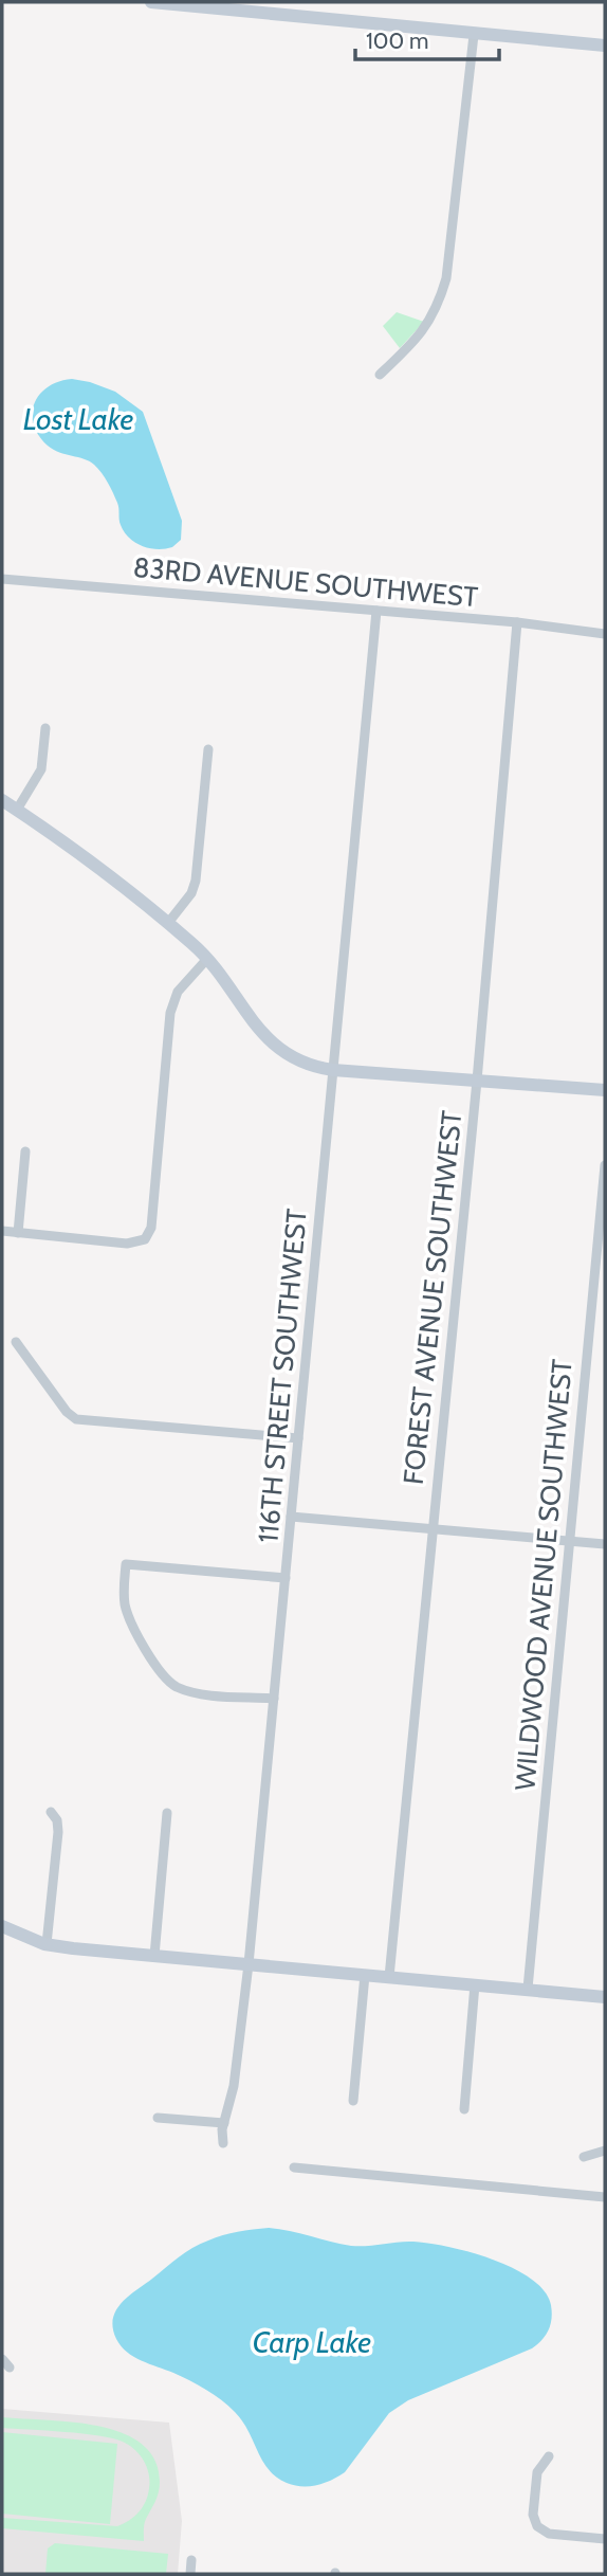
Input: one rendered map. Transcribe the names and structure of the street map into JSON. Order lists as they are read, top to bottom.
{
  "streets": {
    "street": [
      "83RD AVENUE SOUTHWEST",
      "FOREST AVENUE SOUTHWEST",
      "116TH STREET SOUTHWEST",
      "WILDWOOD AVENUE SOUTHWEST"
    ]
  },
  "crossings": [
    ["83RD AVENUE SOUTHWEST", "FOREST AVENUE SOUTHWEST"],
    ["83RD AVENUE SOUTHWEST", "116TH STREET SOUTHWEST"]
  ],
  "water": ["Lost Lake", "Carp Lake"],
  "scale_bar": "100 m"
}
